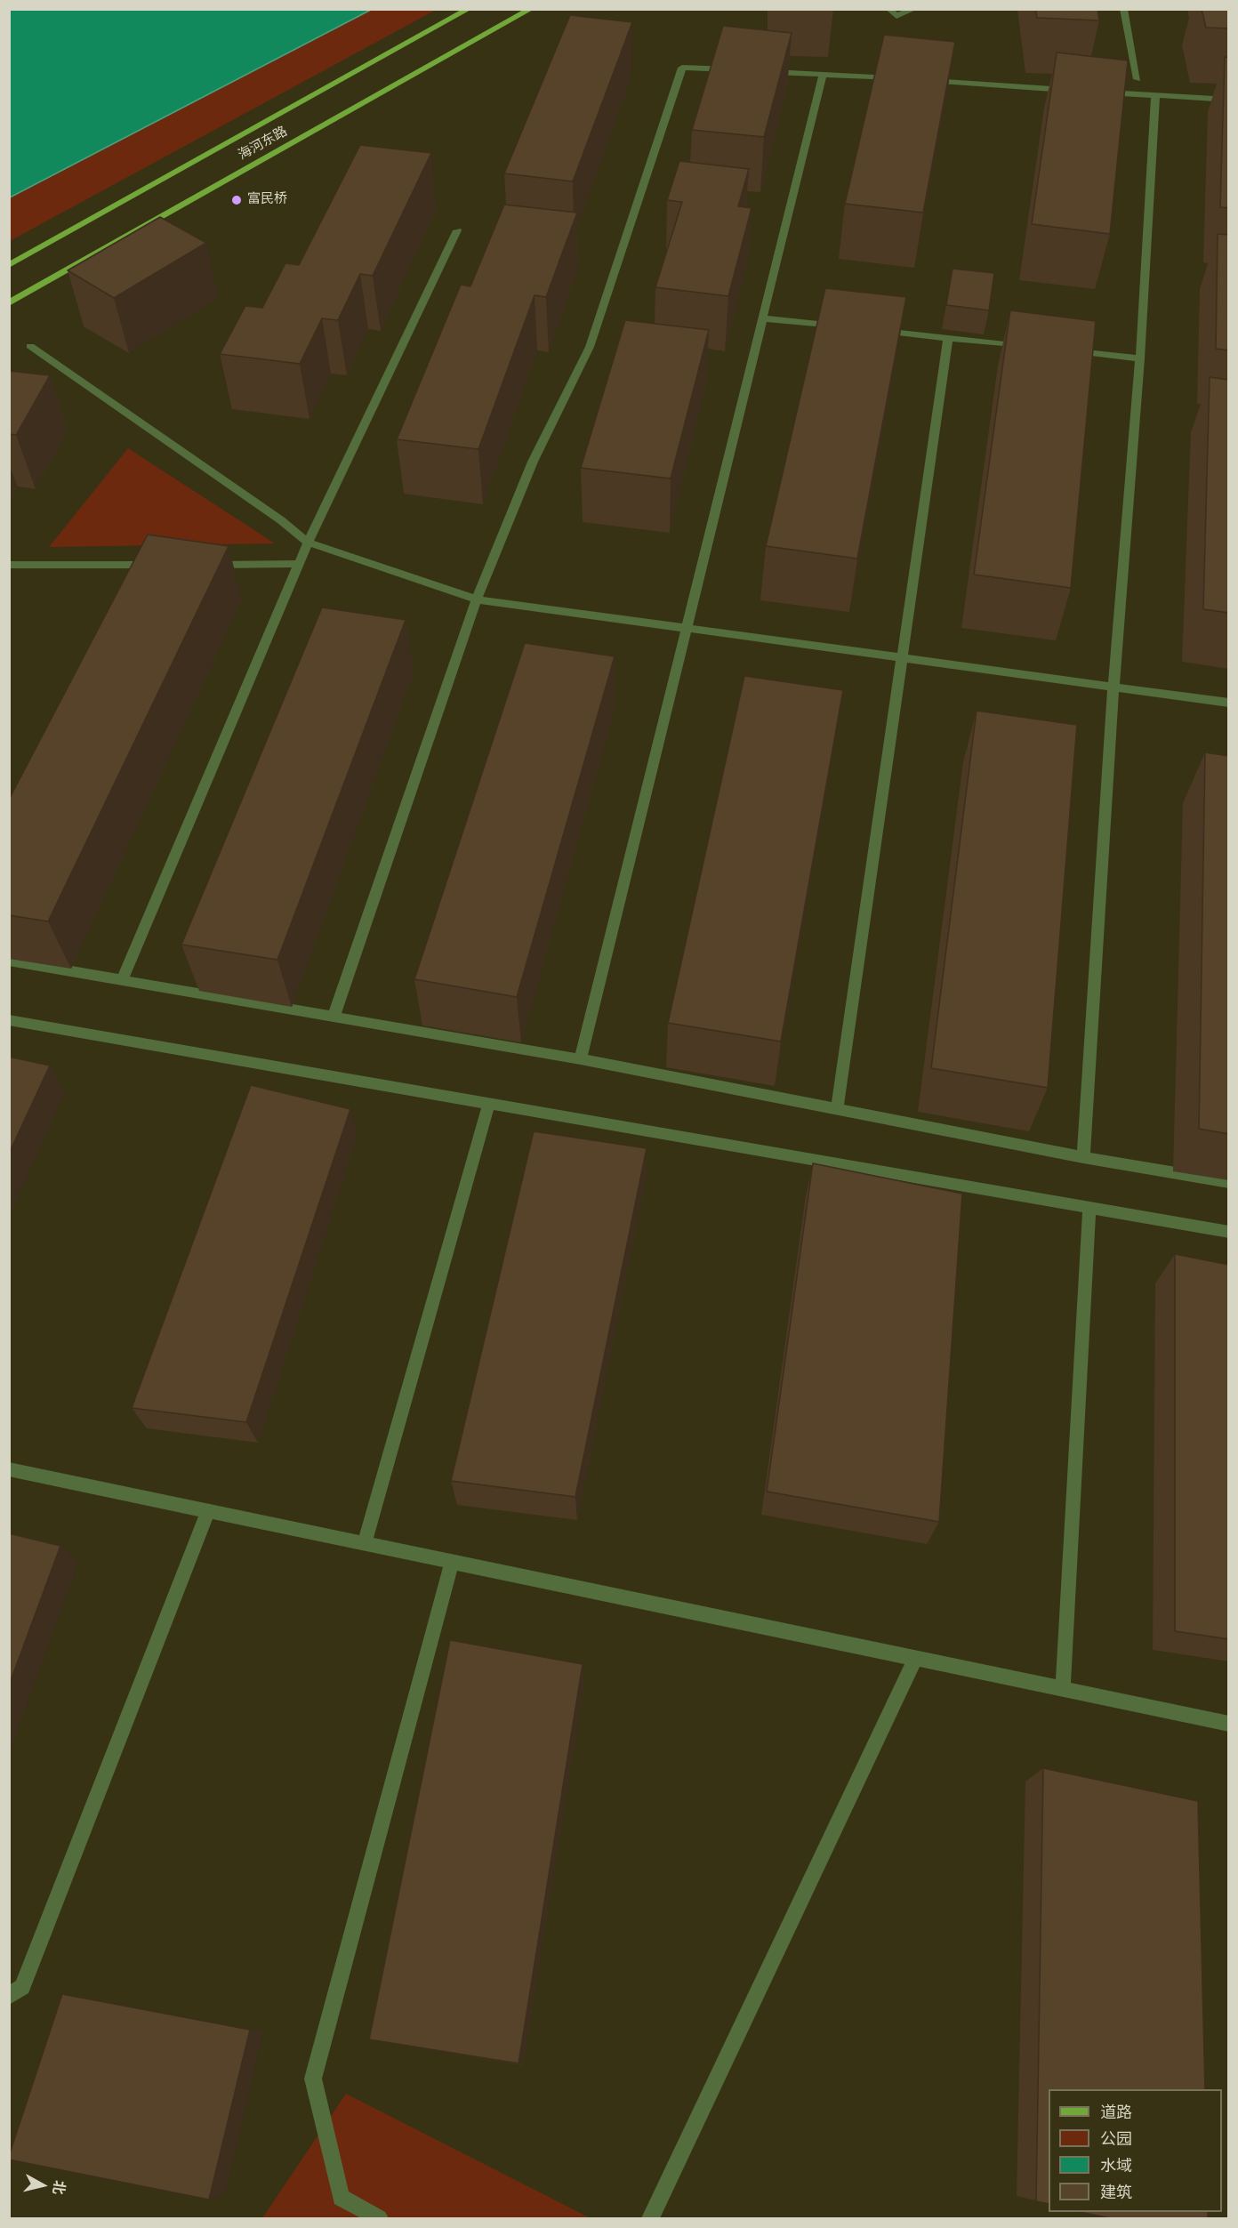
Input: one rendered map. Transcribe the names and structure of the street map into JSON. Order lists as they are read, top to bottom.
{
  "streets": {
    "main road": ["海河东路"]
  },
  "places": ["富民桥"],
  "legend": [
    "道路",
    "公园",
    "水域",
    "建筑"
  ],
  "north": "right"
}
